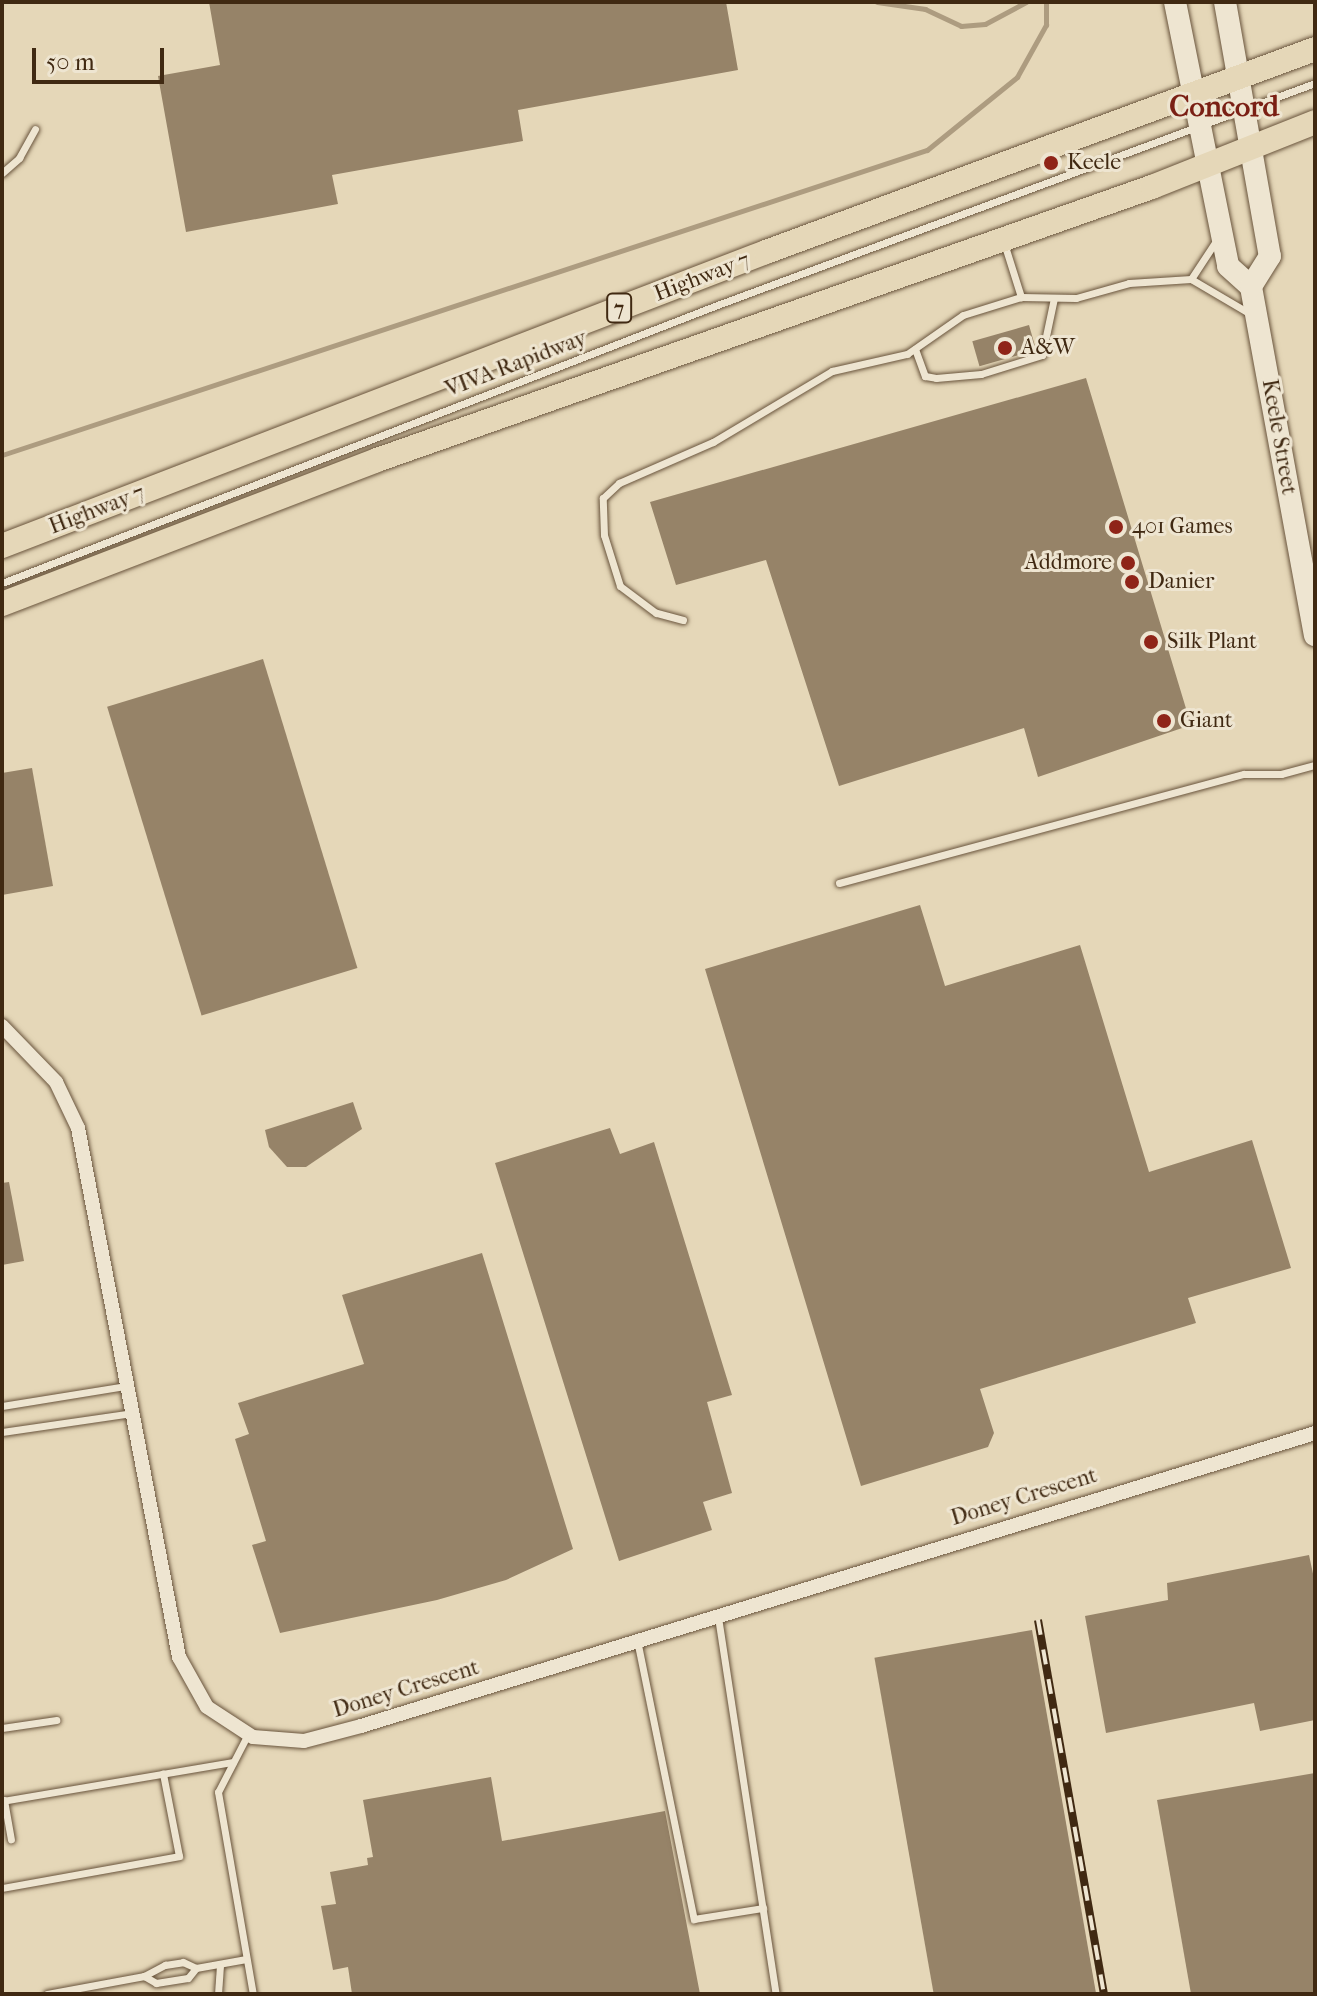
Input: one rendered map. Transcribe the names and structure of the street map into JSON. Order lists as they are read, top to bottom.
{
  "streets": {
    "main road": ["Highway 7", "7", "Keele Street"],
    "street": ["Doney Crescent"],
    "lane": ["VIVA Rapidway"]
  },
  "crossings": [
    ["Highway 7", "Keele Street"],
    ["VIVA Rapidway", "Keele Street"]
  ],
  "districts": ["Concord"],
  "places": [
    "Keele",
    "A&W",
    "401 Games",
    "Addmore",
    "Danier",
    "Silk Plant",
    "Giant"
  ],
  "scale_bar": "50 m"
}
